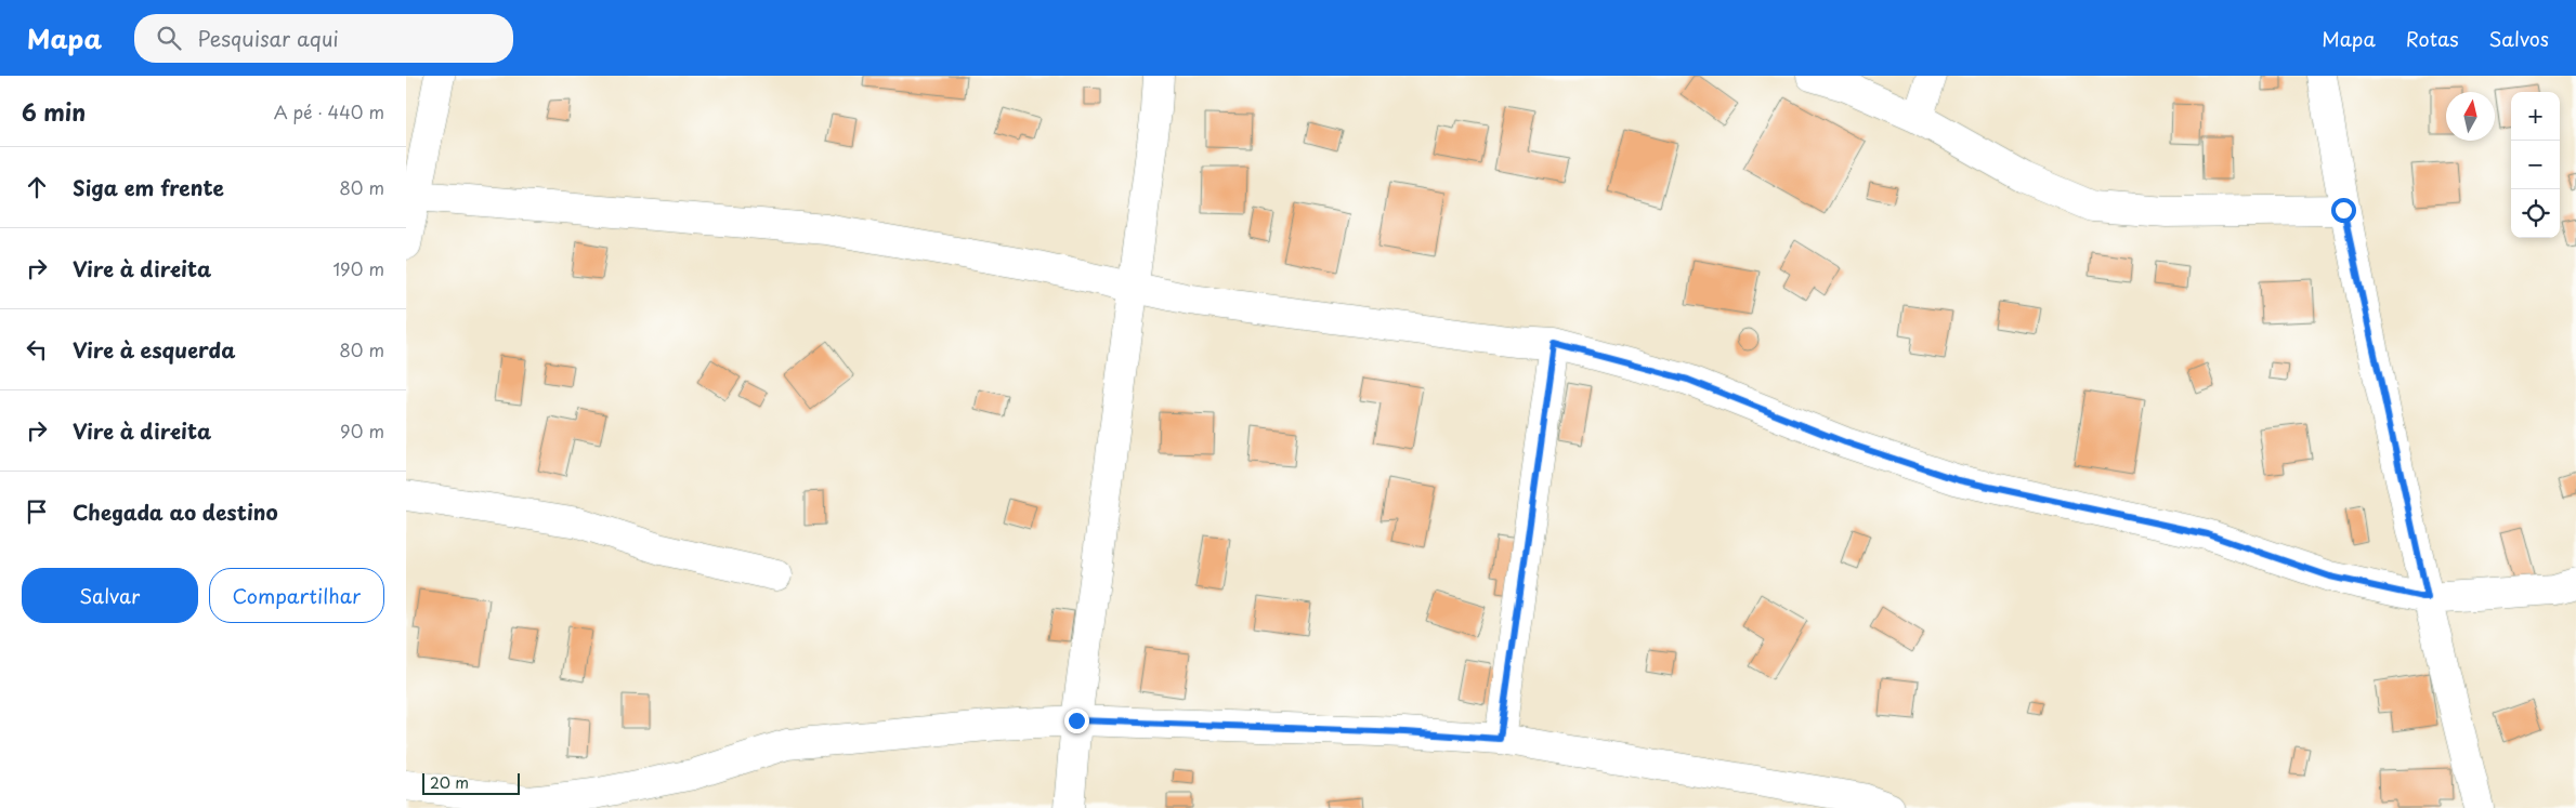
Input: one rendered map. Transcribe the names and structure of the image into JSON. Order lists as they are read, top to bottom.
{
  "scale_bar": "20 m",
  "north": "top",
  "page": {
    "header": "Mapa",
    "search": "Pesquisar aqui",
    "nav": ["Mapa", "Rotas", "Salvos"],
    "heading": ["6 min", "A pé · 440 m"],
    "map_buttons": ["+", "−"],
    "list": [
      ["Siga em frente", "80 m"],
      ["Vire à direita", "190 m"],
      ["Vire à esquerda", "80 m"],
      ["Vire à direita", "90 m"],
      "Chegada ao destino"
    ],
    "buttons": ["Salvar", "Compartilhar"],
    "scale": "20 m"
  }
}
